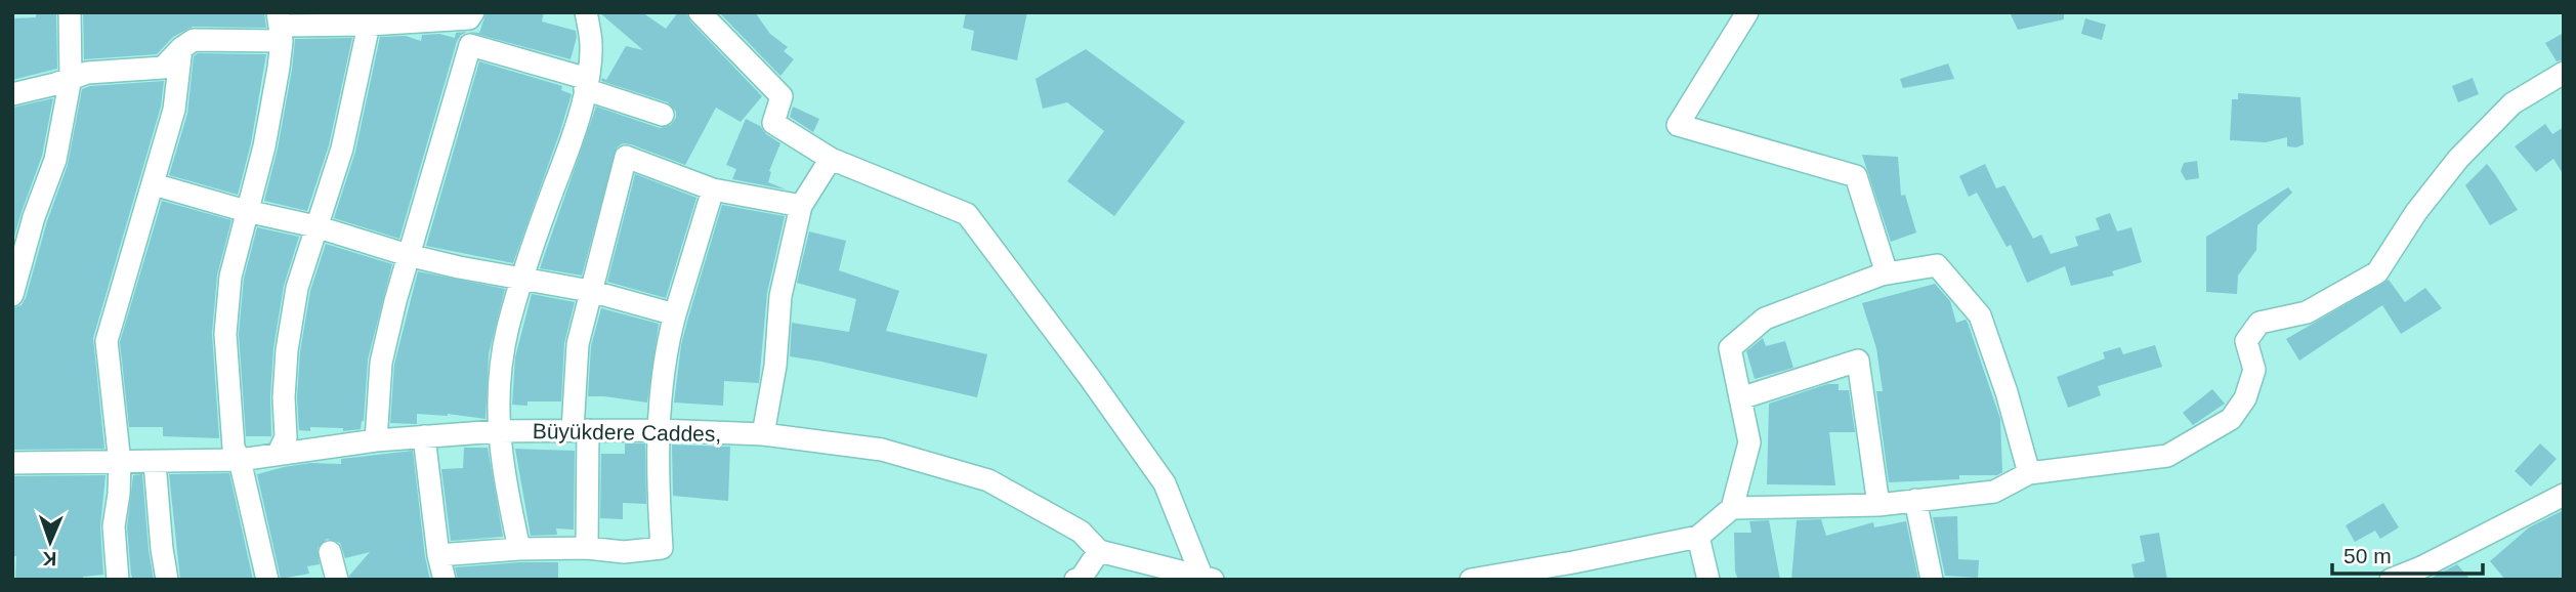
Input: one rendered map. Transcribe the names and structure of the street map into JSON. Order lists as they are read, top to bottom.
{
  "streets": {
    "street": ["Büyükdere Caddes,"]
  },
  "scale_bar": "50 m",
  "north": "bottom"
}
